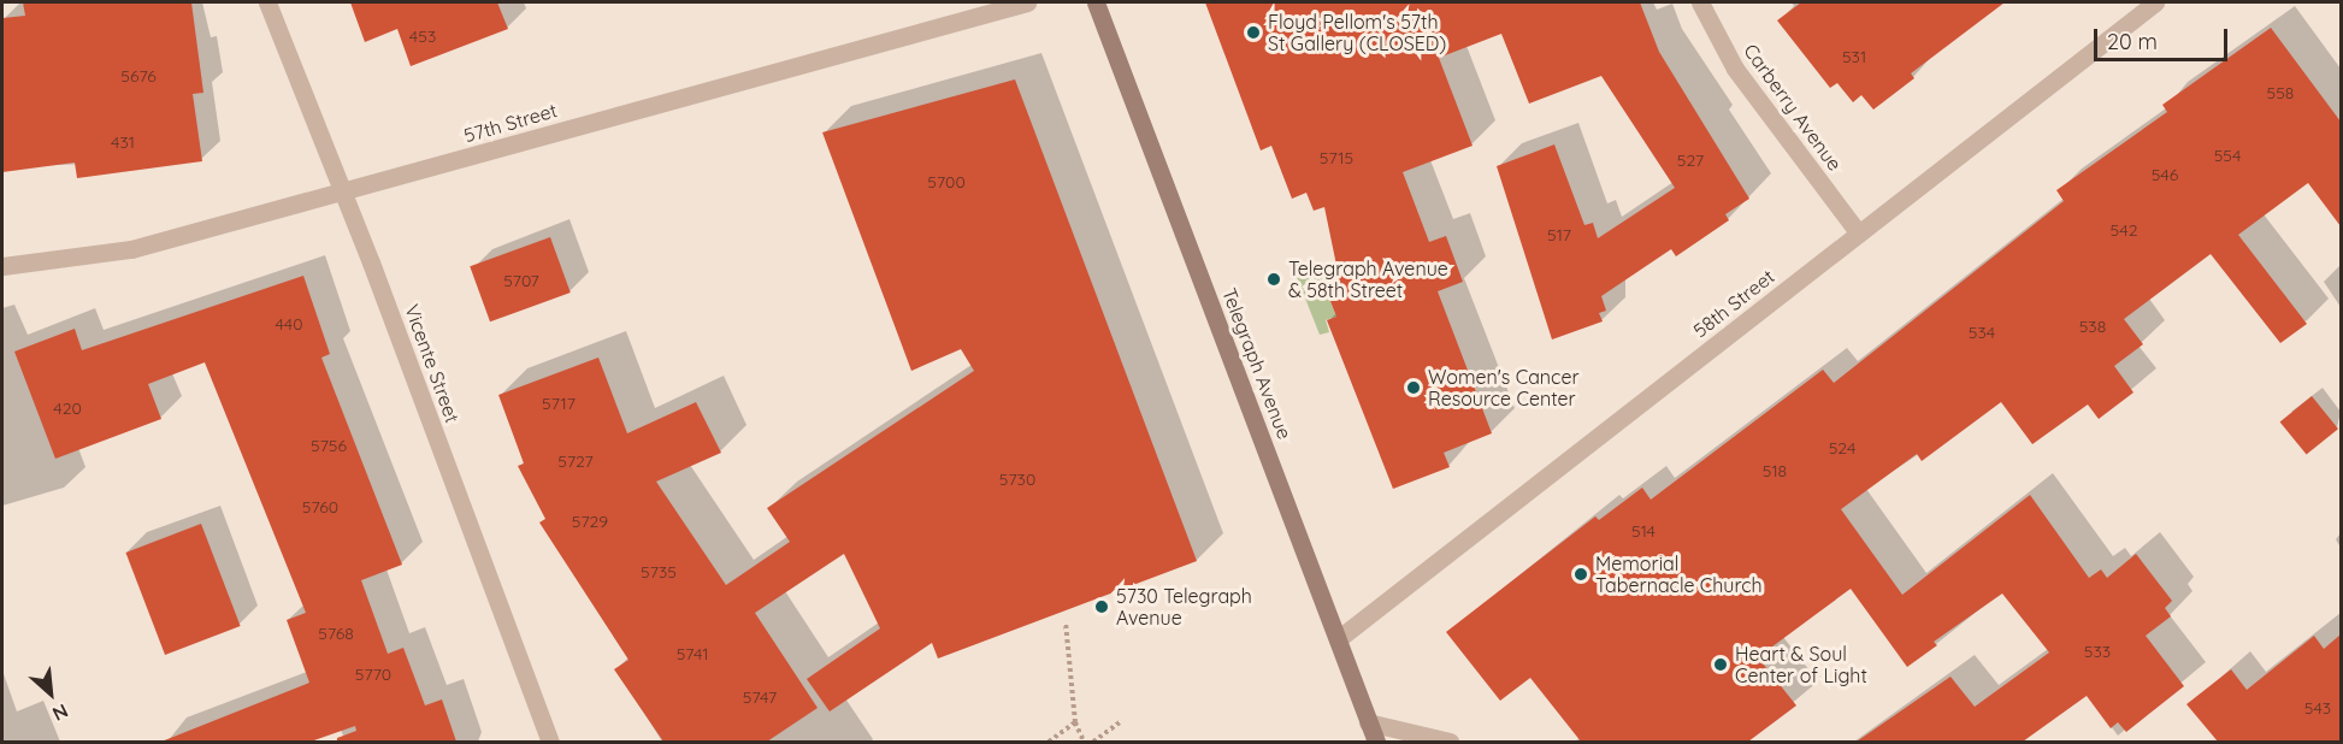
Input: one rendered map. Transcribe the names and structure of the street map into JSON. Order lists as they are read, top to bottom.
{
  "streets": {
    "main road": ["Telegraph Avenue"],
    "street": [
      "Carberry Avenue",
      "57th Street",
      "58th Street",
      "Vicente Street"
    ]
  },
  "crossings": [
    ["Carberry Avenue", "58th Street"],
    ["57th Street", "Vicente Street"],
    ["58th Street", "Telegraph Avenue"]
  ],
  "places": [
    "Floyd Pellom's 57th St Gallery (CLOSED)",
    "Telegraph Avenue & 58th Street",
    "Women's Cancer Resource Center",
    "Memorial Tabernacle Church",
    "5730 Telegraph Avenue",
    "Heart & Soul Center of Light"
  ],
  "house_numbers": [
    "453",
    "531",
    "5676",
    "558",
    "431",
    "554",
    "5715",
    "527",
    "546",
    "5700",
    "542",
    "517",
    "5707",
    "440",
    "538",
    "534",
    "5717",
    "420",
    "5756",
    "524",
    "5727",
    "518",
    "5730",
    "5760",
    "5729",
    "514",
    "5735",
    "5768",
    "533",
    "5741",
    "5770",
    "5747",
    "543"
  ],
  "scale_bar": "20 m",
  "north": "bottom right"
}
